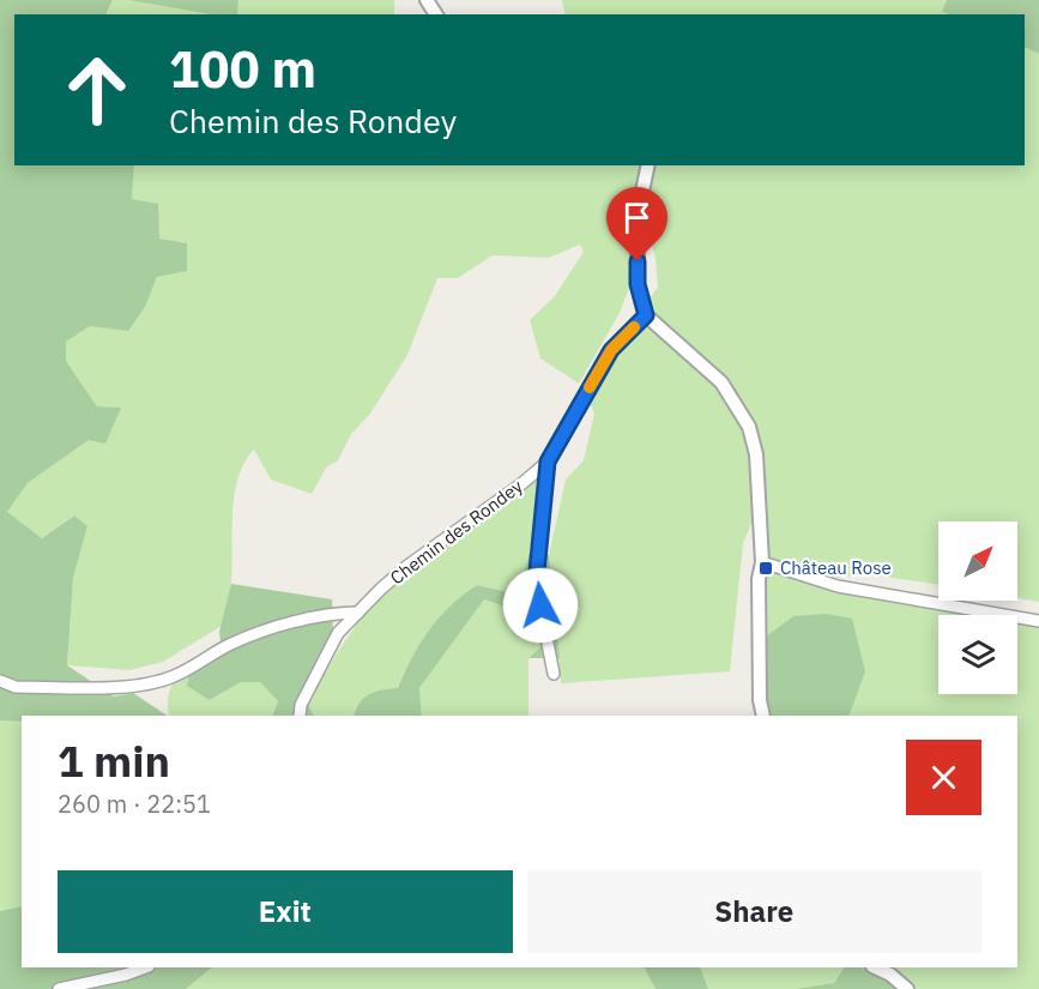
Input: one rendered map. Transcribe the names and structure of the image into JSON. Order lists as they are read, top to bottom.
{
  "streets": {
    "street": ["Chemin des Rondey"]
  },
  "places": {
    "transit": ["Château Rose"]
  },
  "north": "top right",
  "page": {
    "turn": ["100 m", "Chemin des Rondey"],
    "heading": ["1 min", "260 m · 22:51"],
    "buttons": ["Exit", "Share"]
  }
}
